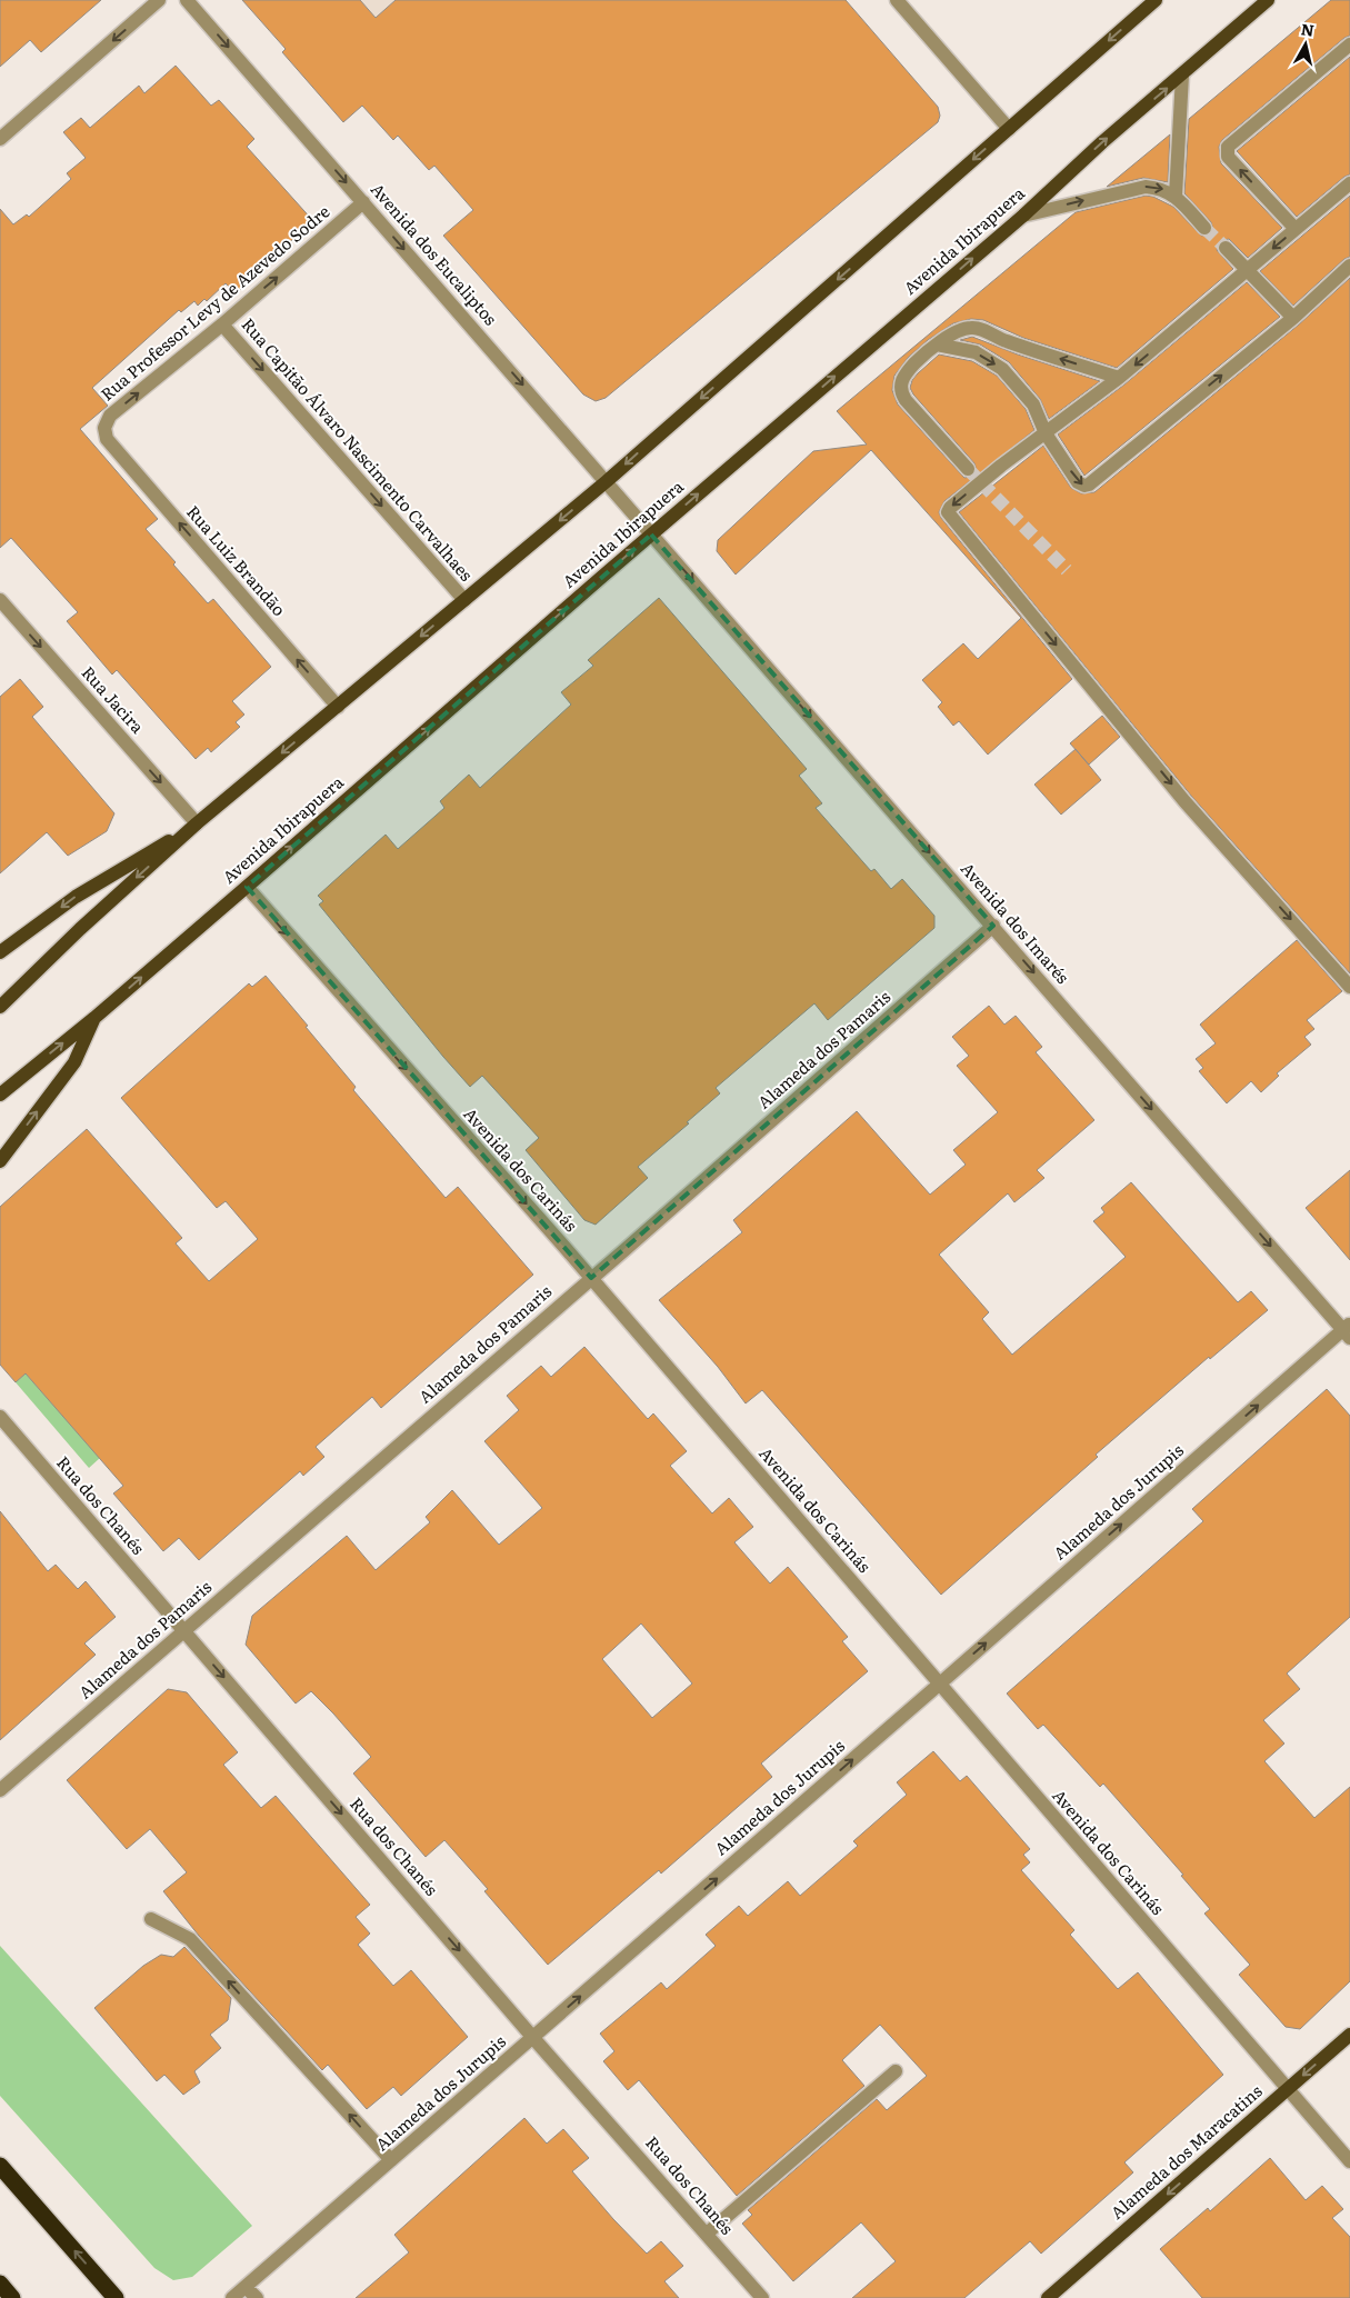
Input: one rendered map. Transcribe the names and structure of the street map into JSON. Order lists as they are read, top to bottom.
{
  "streets": {
    "main road": ["Avenida Ibirapuera", "Alameda dos Maracatins"],
    "street": [
      "Avenida dos Eucaliptos",
      "Rua Professor Levy de Azevedo Sodre",
      "Rua Capitão Álvaro Nascimento Carvalhaes",
      "Rua Luiz Brandão",
      "Rua Jacira",
      "Avenida dos Imarés",
      "Alameda dos Pamaris",
      "Avenida dos Carinás",
      "Alameda dos Jurupis",
      "Rua dos Chanés"
    ]
  },
  "crossings": [
    ["Avenida Ibirapuera", "Avenida dos Eucaliptos"],
    ["Avenida Ibirapuera", "Avenida dos Imarés"],
    ["Avenida Ibirapuera", "Avenida dos Carinás"],
    ["Avenida dos Eucaliptos", "Rua Professor Levy de Azevedo Sodre"],
    ["Avenida dos Eucaliptos", "Avenida dos Imarés"],
    ["Rua Professor Levy de Azevedo Sodre", "Rua Capitão Álvaro Nascimento Carvalhaes"],
    ["Rua Professor Levy de Azevedo Sodre", "Rua Luiz Brandão"],
    ["Avenida dos Imarés", "Alameda dos Pamaris"],
    ["Avenida dos Imarés", "Alameda dos Jurupis"],
    ["Alameda dos Pamaris", "Avenida dos Carinás"],
    ["Alameda dos Pamaris", "Rua dos Chanés"],
    ["Avenida dos Carinás", "Alameda dos Jurupis"],
    ["Avenida dos Carinás", "Alameda dos Maracatins"],
    ["Alameda dos Jurupis", "Rua dos Chanés"]
  ],
  "one_way": [
    "Avenida dos Eucaliptos",
    "Rua Professor Levy de Azevedo Sodre",
    "Rua Capitão Álvaro Nascimento Carvalhaes",
    "Rua Luiz Brandão",
    "Rua Jacira",
    "Avenida dos Imarés",
    "Alameda dos Jurupis",
    "Rua dos Chanés",
    "Alameda dos Maracatins"
  ],
  "north": "top"
}
